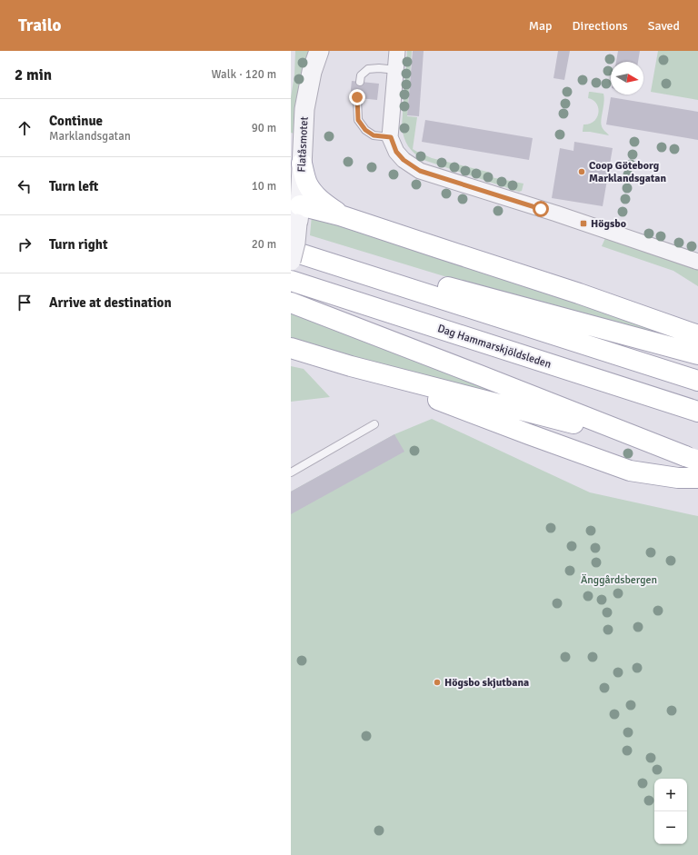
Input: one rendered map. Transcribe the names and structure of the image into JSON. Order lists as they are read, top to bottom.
{
  "streets": {
    "main road": ["Dag Hammarskjöldsleden"],
    "street": ["Flatåsmotet"]
  },
  "parks": ["Änggårdsbergen"],
  "places": {
    "other": ["Coop Göteborg Marklandsgatan", "Högsbo skjutbana"],
    "transit": ["Högsbo"]
  },
  "north": "right",
  "page": {
    "header": "Trailo",
    "nav": ["Map", "Directions", "Saved"],
    "heading": ["2 min", "Walk · 120 m"],
    "list": [
      ["Continue", "Marklandsgatan", "90 m"],
      ["Turn left", "10 m"],
      ["Turn right", "20 m"],
      "Arrive at destination"
    ],
    "map_buttons": ["+", "−"]
  }
}
